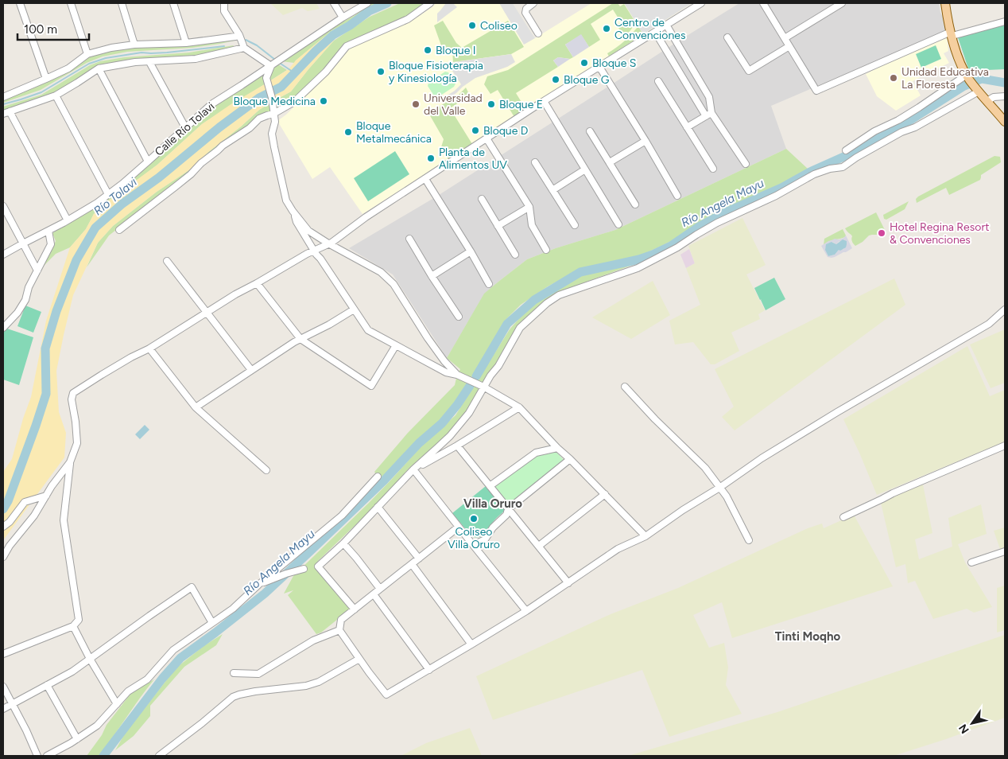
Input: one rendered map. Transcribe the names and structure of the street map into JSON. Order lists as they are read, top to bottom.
{
  "streets": {
    "street": ["Calle Río Tolavi"]
  },
  "districts": ["Villa Oruro", "Tinti Moqho"],
  "water": ["Río Tolavi", "Río Angela Mayu"],
  "places": [
    "Coliseo",
    "Centro de Convenciones",
    "Bloque I",
    "Bloque S",
    "Bloque Fisioterapia y Kinesiología",
    "Unidad Educativa La Floresta",
    "Bloque G",
    "Bloque Medicina",
    "Universidad del Valle",
    "Bloque E",
    "Bloque D",
    "Bloque Metalmecánica",
    "Planta de Alimentos UV",
    "Hotel Regina Resort & Convenciones",
    "Coliseo Villa Oruro"
  ],
  "scale_bar": "100 m",
  "north": "bottom left"
}
